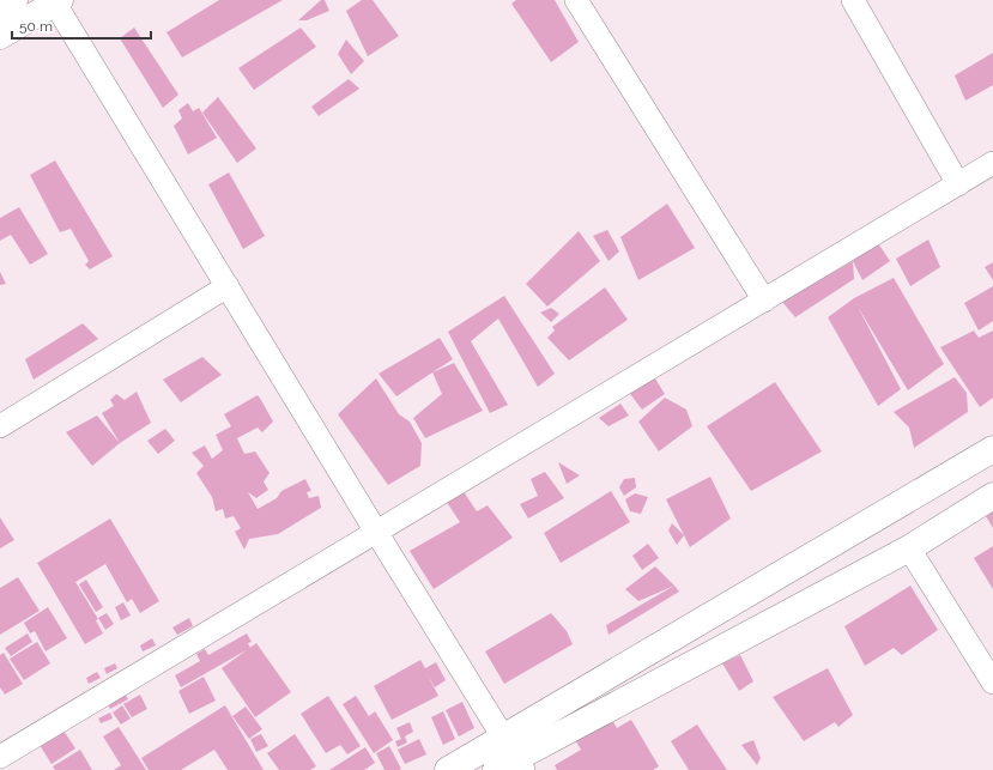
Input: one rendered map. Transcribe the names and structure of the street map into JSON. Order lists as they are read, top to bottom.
{
  "scale_bar": "50 m"
}
